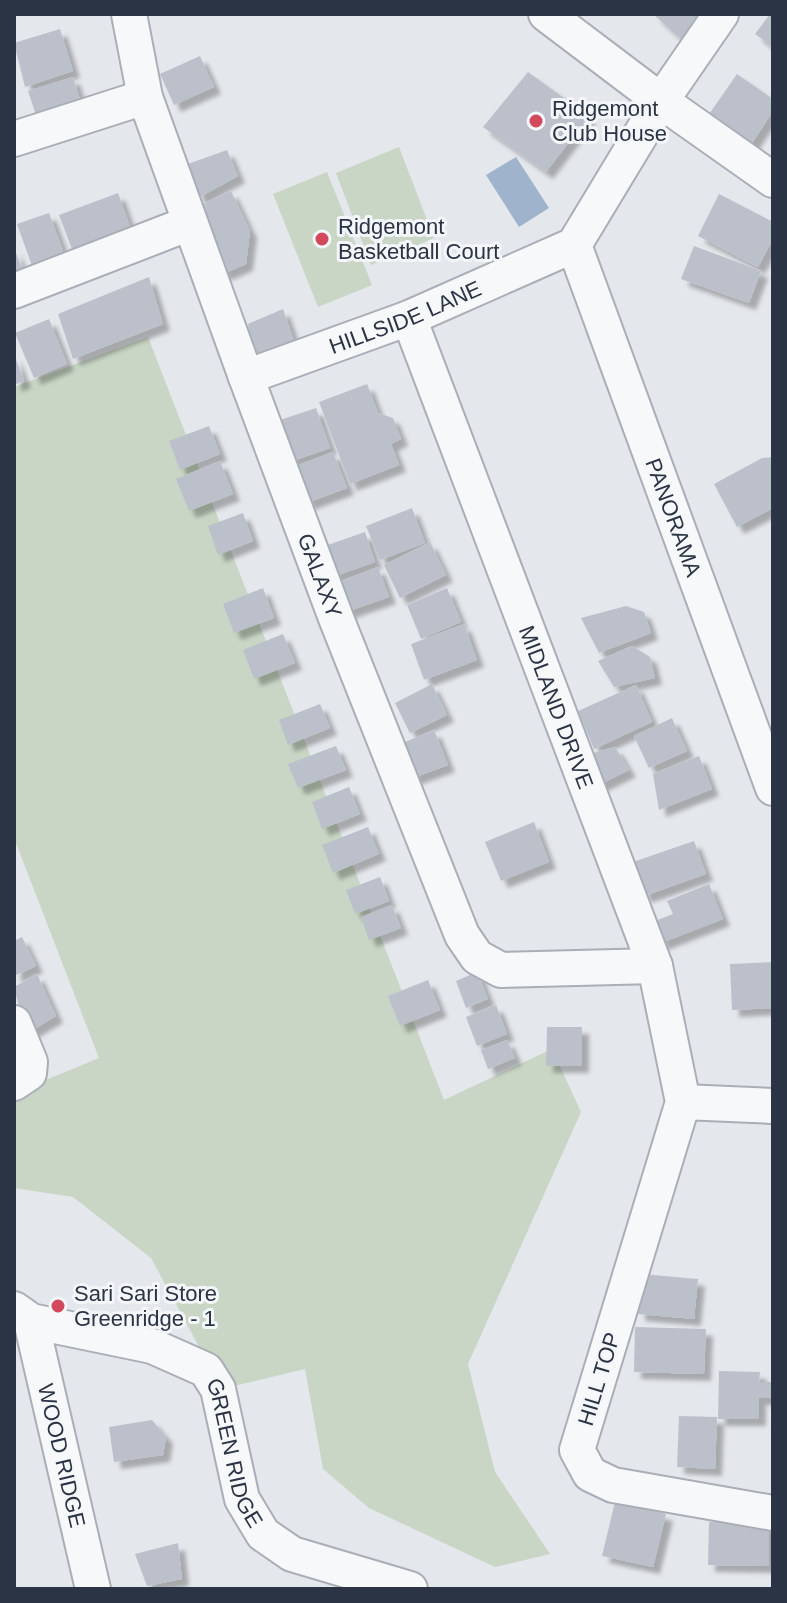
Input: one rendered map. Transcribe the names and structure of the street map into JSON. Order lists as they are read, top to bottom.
{
  "streets": {
    "street": [
      "HILLSIDE LANE",
      "PANORAMA",
      "GALAXY",
      "MIDLAND DRIVE",
      "HILL TOP",
      "GREEN RIDGE",
      "WOOD RIDGE"
    ]
  },
  "crossings": [
    ["HILLSIDE LANE", "PANORAMA"],
    ["HILLSIDE LANE", "GALAXY"],
    ["HILLSIDE LANE", "MIDLAND DRIVE"],
    ["GALAXY", "MIDLAND DRIVE"],
    ["MIDLAND DRIVE", "HILL TOP"],
    ["GREEN RIDGE", "WOOD RIDGE"]
  ],
  "places": ["Ridgemont Club House", "Ridgemont Basketball Court", "Sari Sari Store Greenridge - 1"]
}
